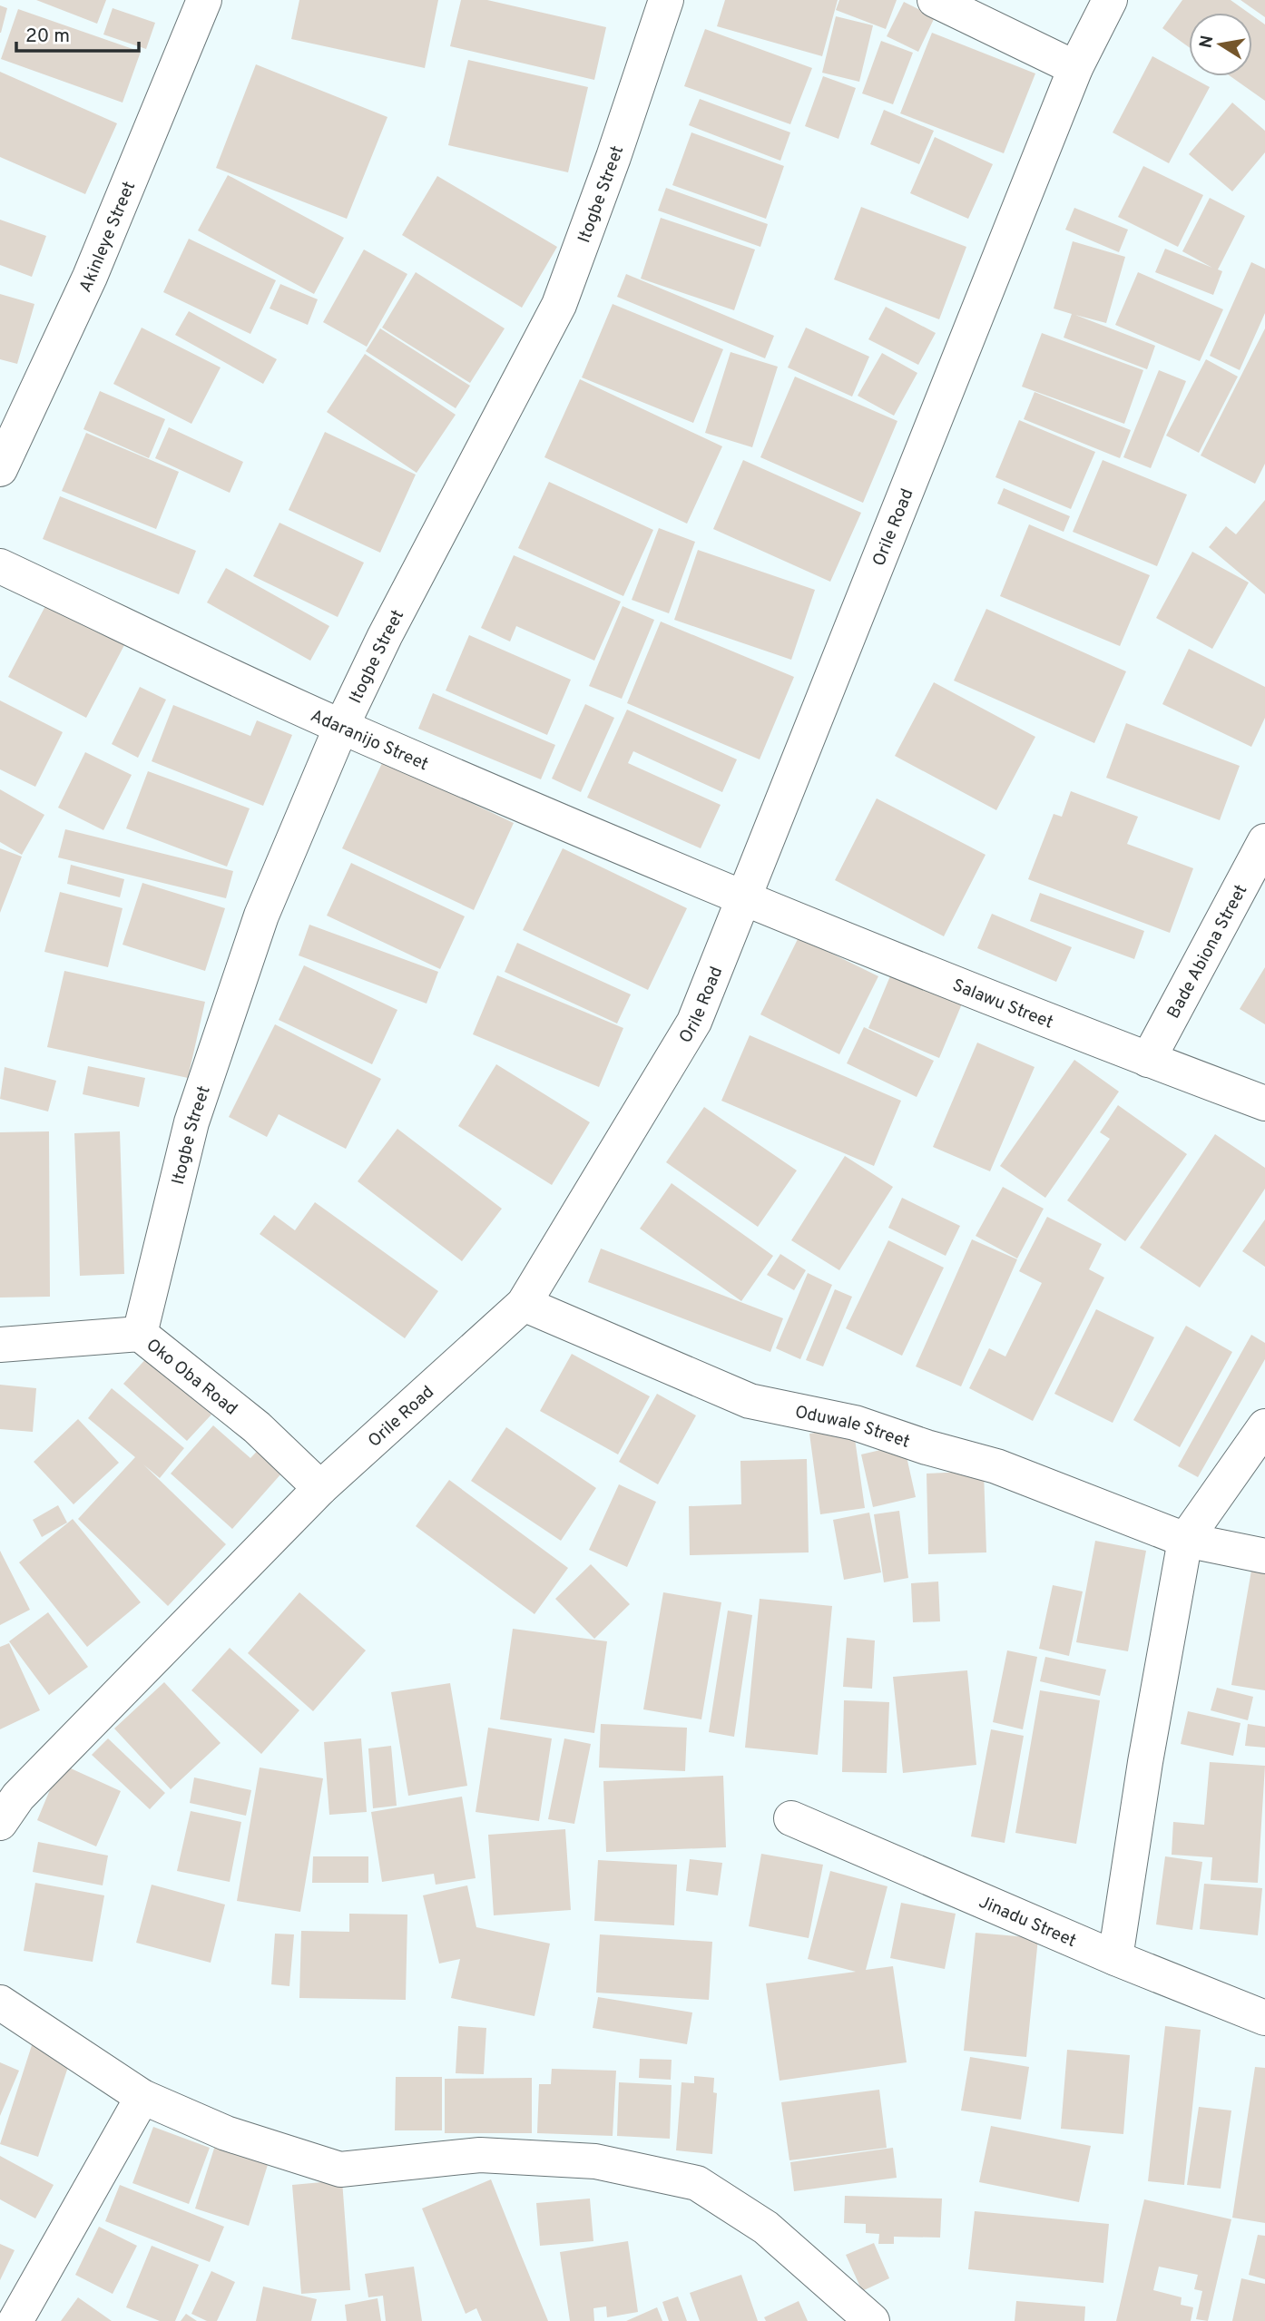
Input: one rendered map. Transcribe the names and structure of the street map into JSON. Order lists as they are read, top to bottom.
{
  "streets": {
    "street": [
      "Itogbe Street",
      "Akinleye Street",
      "Orile Road",
      "Adaranijo Street",
      "Bade Abiona Street",
      "Salawu Street",
      "Oko Oba Road",
      "Oduwale Street",
      "Jinadu Street"
    ]
  },
  "crossings": [
    ["Itogbe Street", "Adaranijo Street"],
    ["Itogbe Street", "Oko Oba Road"],
    ["Orile Road", "Adaranijo Street"],
    ["Orile Road", "Salawu Street"],
    ["Orile Road", "Oko Oba Road"],
    ["Orile Road", "Oduwale Street"],
    ["Adaranijo Street", "Salawu Street"],
    ["Bade Abiona Street", "Salawu Street"]
  ],
  "scale_bar": "20 m",
  "north": "left"
}
